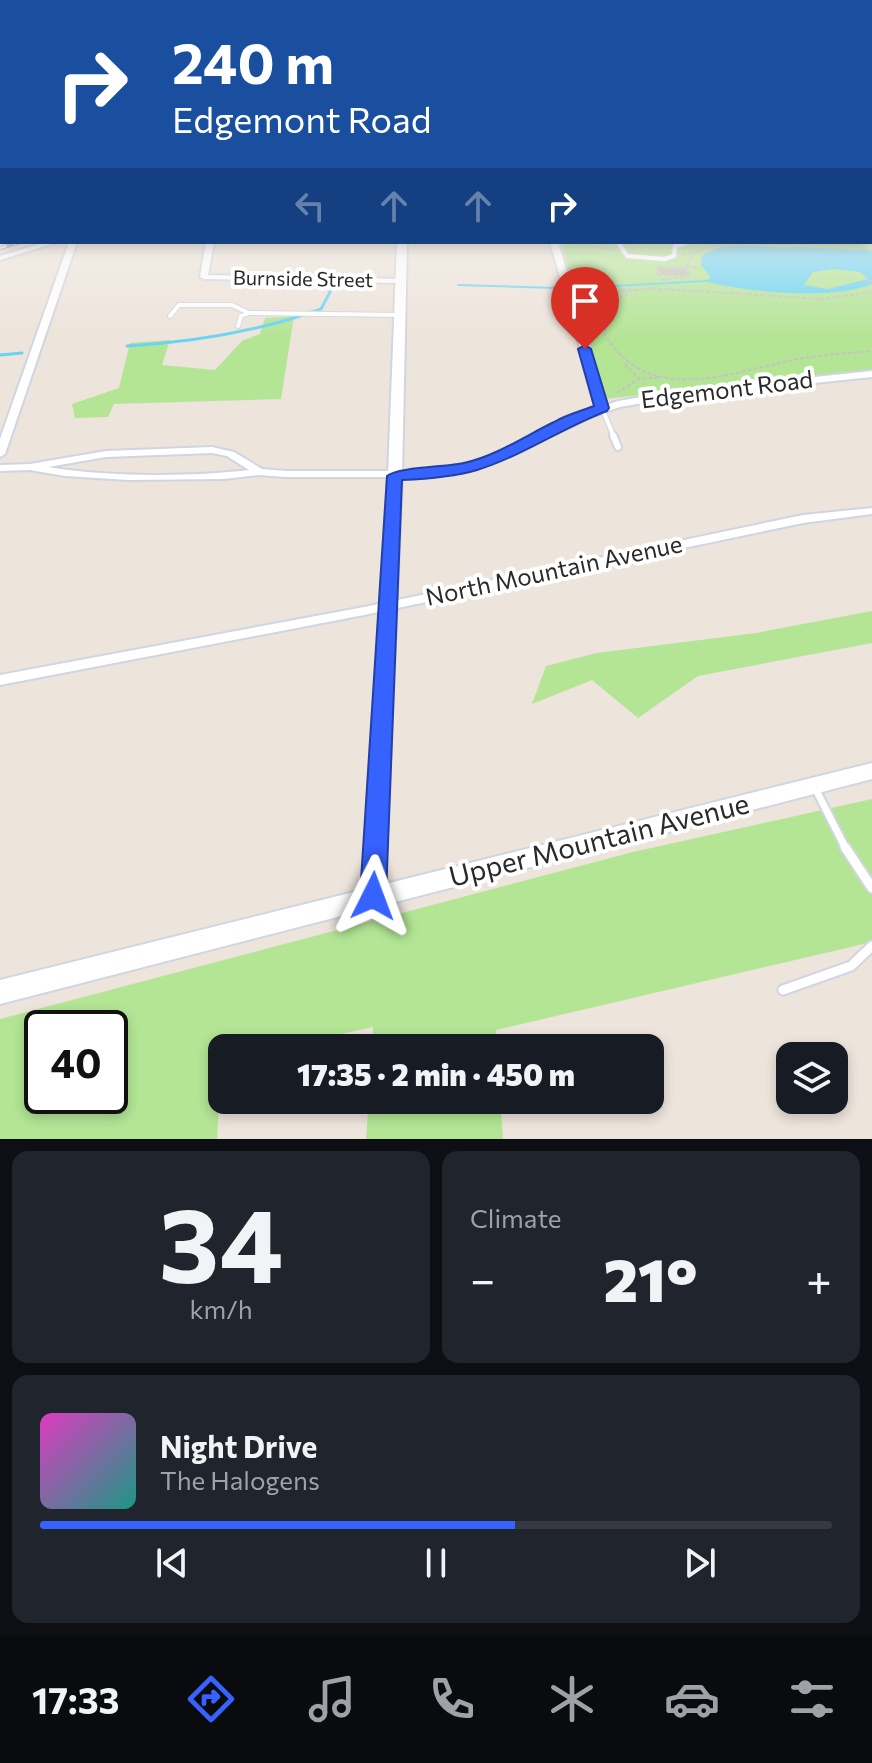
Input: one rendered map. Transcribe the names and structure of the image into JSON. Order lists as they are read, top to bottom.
{
  "streets": {
    "street": [
      "Burnside Street",
      "Edgemont Road",
      "North Mountain Avenue",
      "Upper Mountain Avenue"
    ]
  },
  "page": {
    "turn": ["240 m", "Edgemont Road"],
    "limit": "40",
    "trip": "17:35 · 2 min · 450 m",
    "tile": [
      ["34", "km/h"],
      "Climate"
    ],
    "heat": ["−", "21°", "+"],
    "song": ["Night Drive", "The Halogens"],
    "tabs": "17:33"
  }
}
